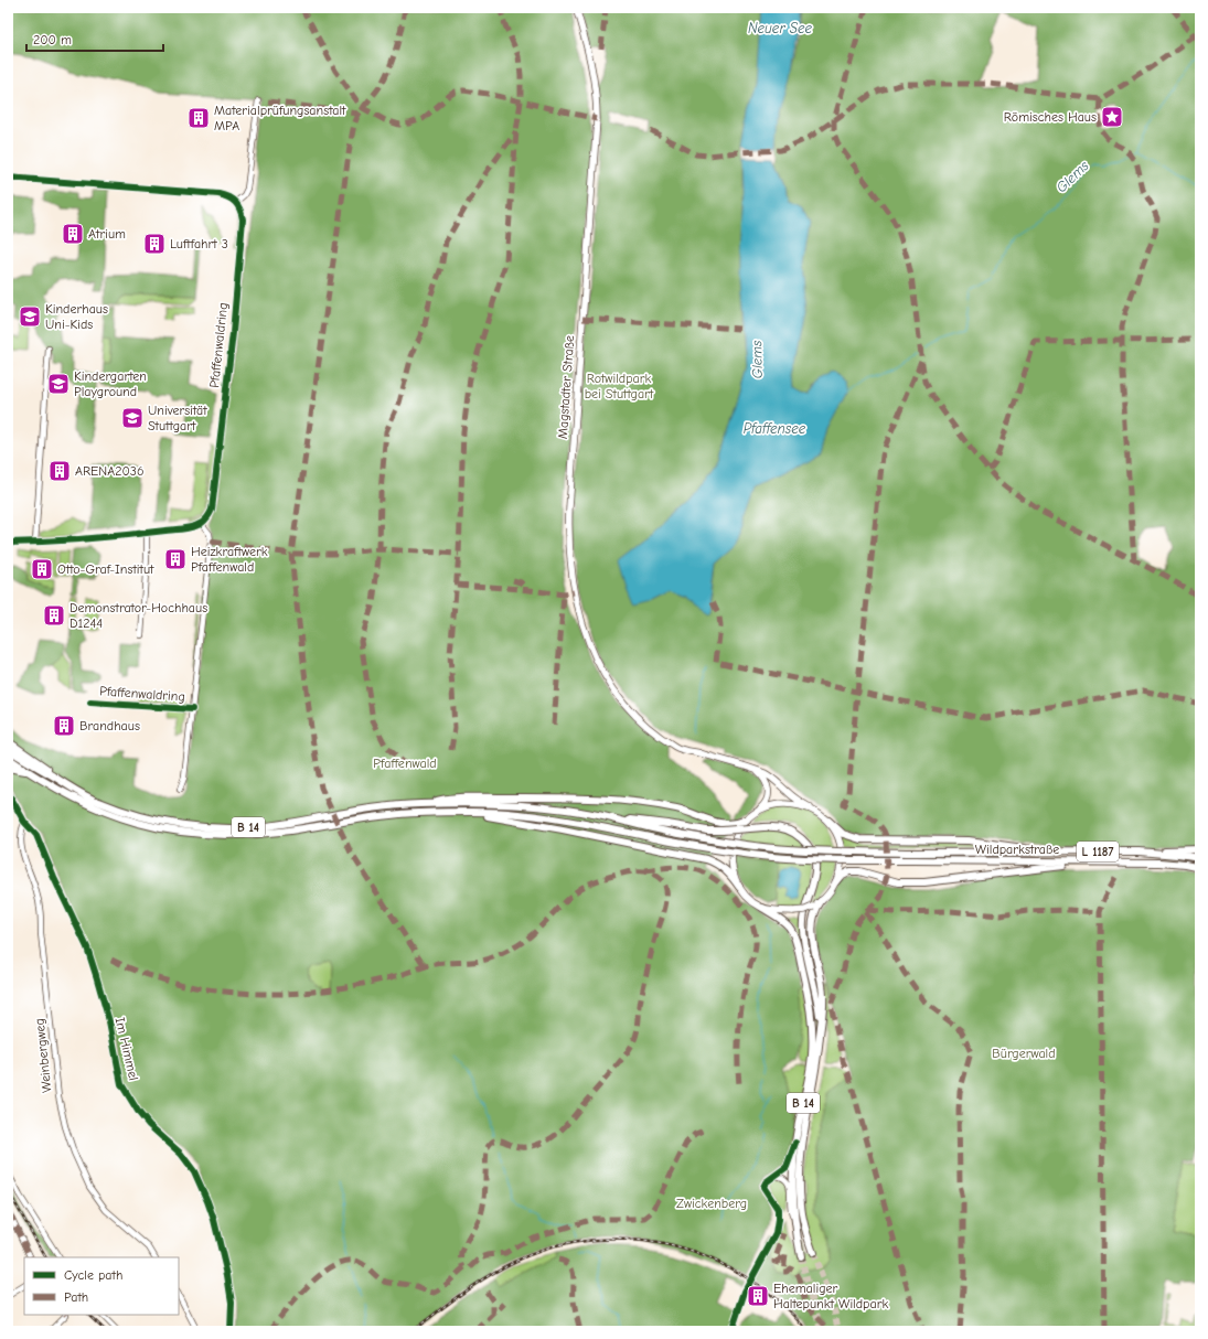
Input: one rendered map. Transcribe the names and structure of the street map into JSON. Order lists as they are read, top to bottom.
{
  "streets": {
    "highway": ["B 14", "Wildparkstraße", "L 1187"],
    "main road": ["Magstadter Straße"],
    "street": ["Pfaffenwaldring", "Im Himmel", "Weinbergweg"]
  },
  "crossings": [
    ["Magstadter Straße", "B 14"],
    ["Magstadter Straße", "L 1187"],
    ["B 14", "Wildparkstraße"],
    ["B 14", "L 1187"],
    ["Wildparkstraße", "L 1187"],
    ["Im Himmel", "Weinbergweg"]
  ],
  "water": ["Neuer See", "Glems", "Pfaffensee"],
  "parks": [
    "Rotwildpark bei Stuttgart",
    "Pfaffenwald",
    "Bürgerwald",
    "Zwickenberg"
  ],
  "places": {
    "place": ["Römisches Haus"],
    "building": [
      "Materialprüfungsanstalt MPA",
      "Atrium",
      "Luftfahrt 3",
      "ARENA2036",
      "Heizkraftwerk Pfaffenwald",
      "Otto-Graf-Institut",
      "Demonstrator-Hochhaus D1244",
      "Brandhaus",
      "Ehemaliger Haltepunkt Wildpark"
    ],
    "school or university": ["Kinderhaus Uni-Kids", "Kindergarten Playground", "Universität Stuttgart"]
  },
  "legend": ["Cycle path", "Path"],
  "scale_bar": "200 m"
}
